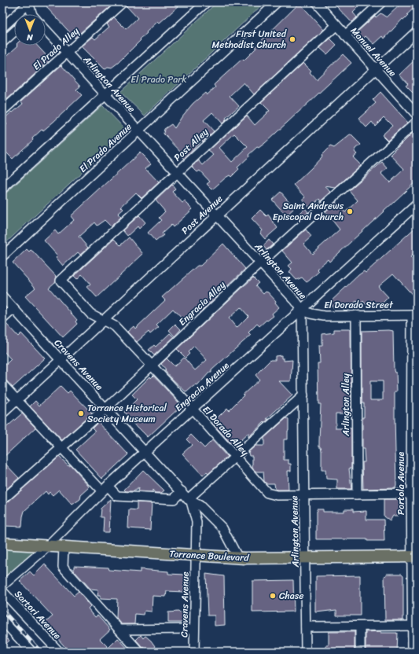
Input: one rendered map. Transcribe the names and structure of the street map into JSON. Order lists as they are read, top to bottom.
{
  "streets": {
    "main road": ["Torrance Boulevard"],
    "street": [
      "El Prado Alley",
      "Manuel Avenue",
      "Arlington Avenue",
      "Post Alley",
      "El Prado Avenue",
      "Post Avenue",
      "Engracia Alley",
      "El Dorado Street",
      "Cravens Avenue",
      "Engracia Avenue",
      "Arlington Alley",
      "El Dorado Alley",
      "Portola Avenue",
      "Sartori Avenue"
    ]
  },
  "crossings": [
    ["El Prado Alley", "Arlington Avenue"],
    ["Manuel Avenue", "Post Alley"],
    ["Manuel Avenue", "Post Avenue"],
    ["Arlington Avenue", "Post Alley"],
    ["Arlington Avenue", "El Prado Avenue"],
    ["Arlington Avenue", "Post Avenue"],
    ["Arlington Avenue", "Engracia Alley"],
    ["Arlington Avenue", "El Dorado Street"],
    ["Arlington Avenue", "Engracia Avenue"],
    ["Arlington Avenue", "El Dorado Alley"],
    ["Arlington Avenue", "Torrance Boulevard"],
    ["Post Alley", "El Dorado Alley"],
    ["Post Avenue", "Cravens Avenue"],
    ["Post Avenue", "El Dorado Alley"],
    ["Engracia Alley", "Cravens Avenue"],
    ["Engracia Alley", "El Dorado Alley"],
    ["El Dorado Street", "Engracia Avenue"],
    ["El Dorado Street", "Arlington Alley"],
    ["El Dorado Street", "Portola Avenue"],
    ["Cravens Avenue", "Engracia Avenue"],
    ["Cravens Avenue", "Torrance Boulevard"],
    ["Engracia Avenue", "El Dorado Alley"],
    ["Engracia Avenue", "Torrance Boulevard"],
    ["Arlington Alley", "El Dorado Alley"],
    ["El Dorado Alley", "Portola Avenue"],
    ["Portola Avenue", "Torrance Boulevard"]
  ],
  "parks": ["El Prado Park"],
  "places": [
    "First United Methodist Church",
    "Saint Andrews Episcopal Church",
    "Torrance Historical Society Museum",
    "Chase"
  ],
  "north": "bottom"
}
